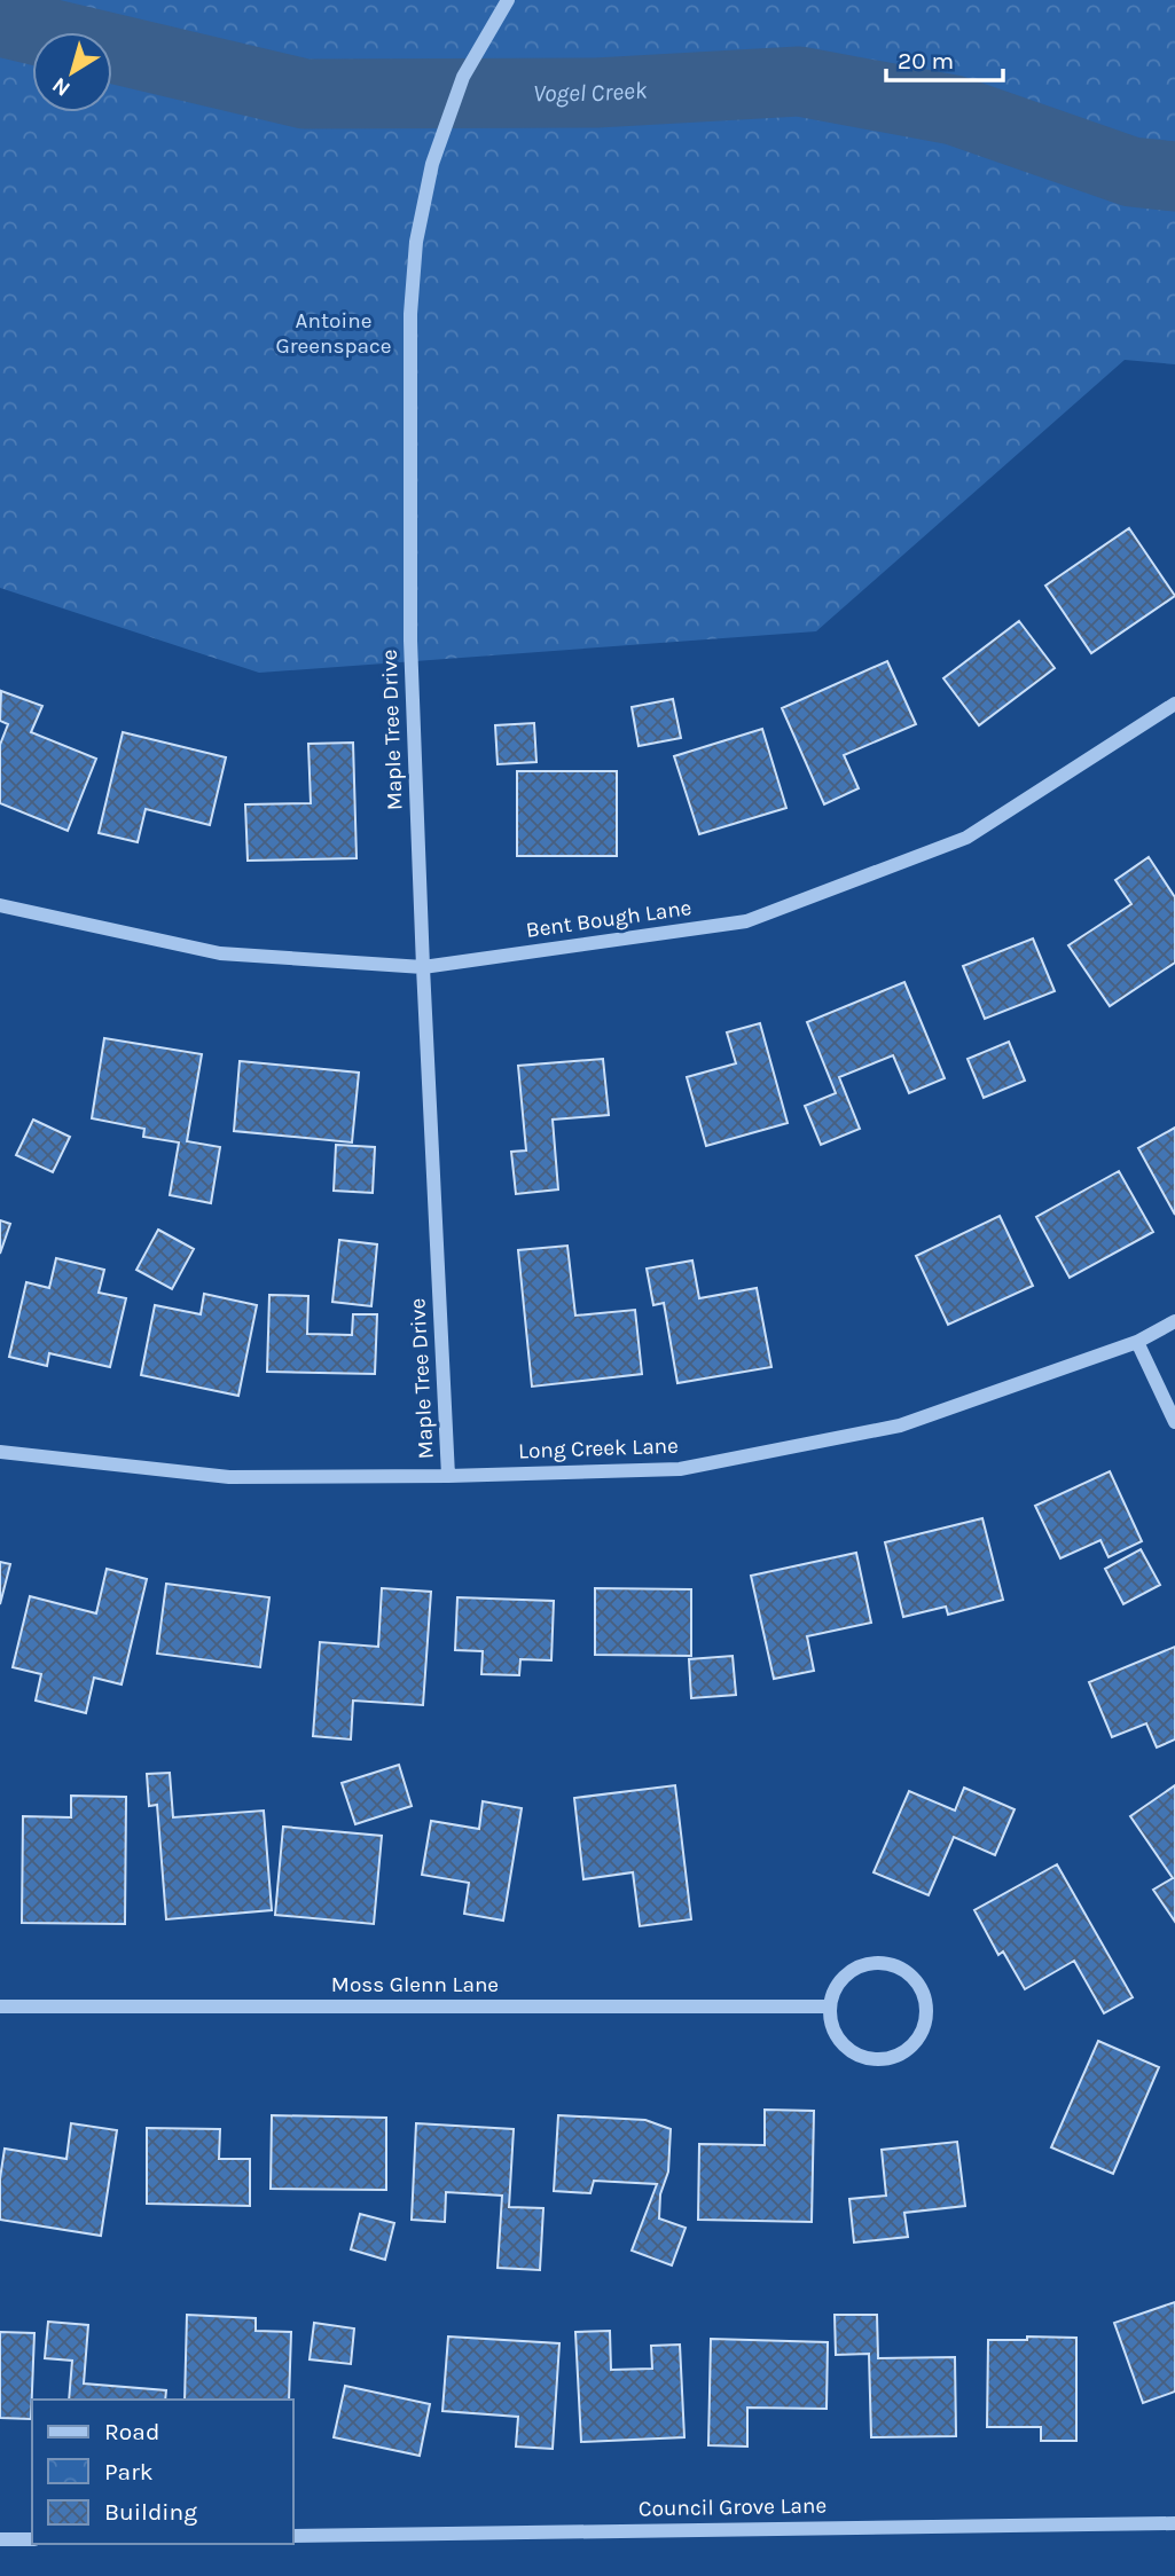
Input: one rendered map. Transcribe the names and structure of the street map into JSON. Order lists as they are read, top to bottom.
{
  "streets": {
    "street": [
      "Maple Tree Drive",
      "Bent Bough Lane",
      "Long Creek Lane",
      "Moss Glenn Lane",
      "Council Grove Lane"
    ]
  },
  "crossings": [
    ["Maple Tree Drive", "Bent Bough Lane"],
    ["Maple Tree Drive", "Long Creek Lane"]
  ],
  "water": ["Vogel Creek"],
  "parks": ["Antoine Greenspace"],
  "legend": ["Road", "Park", "Building"],
  "scale_bar": "20 m",
  "north": "bottom left"
}
